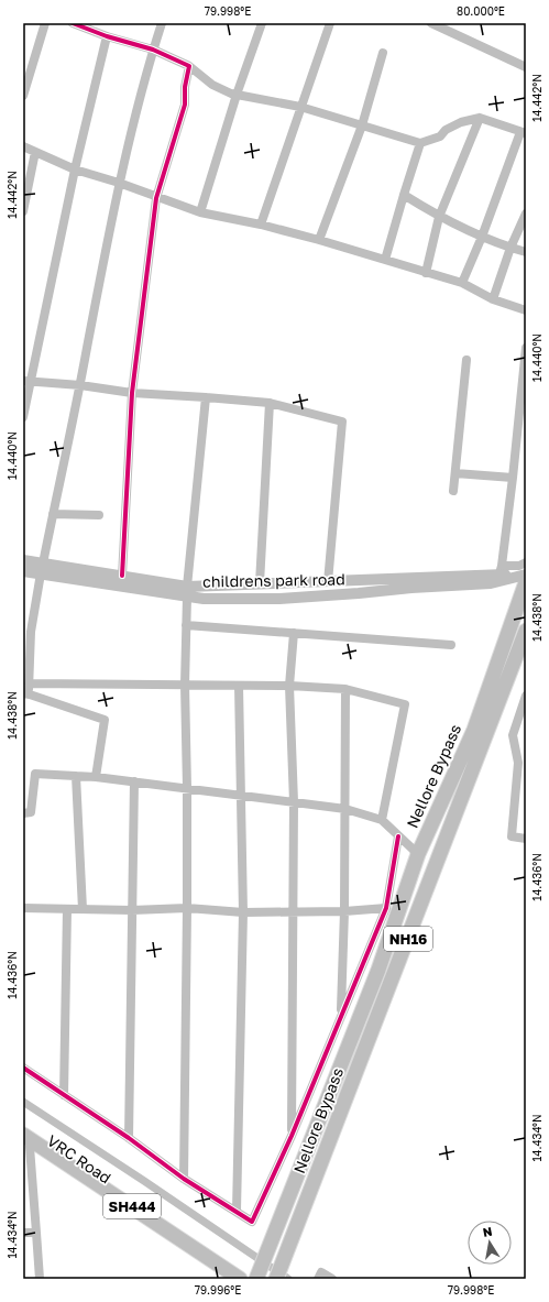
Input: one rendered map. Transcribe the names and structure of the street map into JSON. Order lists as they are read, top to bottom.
{
  "streets": {
    "main road": [
      "Nellore Bypass",
      "NH16",
      "VRC Road",
      "SH444"
    ],
    "street": ["childrens park road"]
  },
  "crossings": [
    ["VRC Road", "SH444"]
  ],
  "north": "top",
  "coordinates": [
    "79.998°E",
    "80.000°E",
    "14.442°N",
    "14.440°N",
    "14.438°N",
    "14.436°N",
    "14.434°N",
    "79.996°E"
  ]
}
